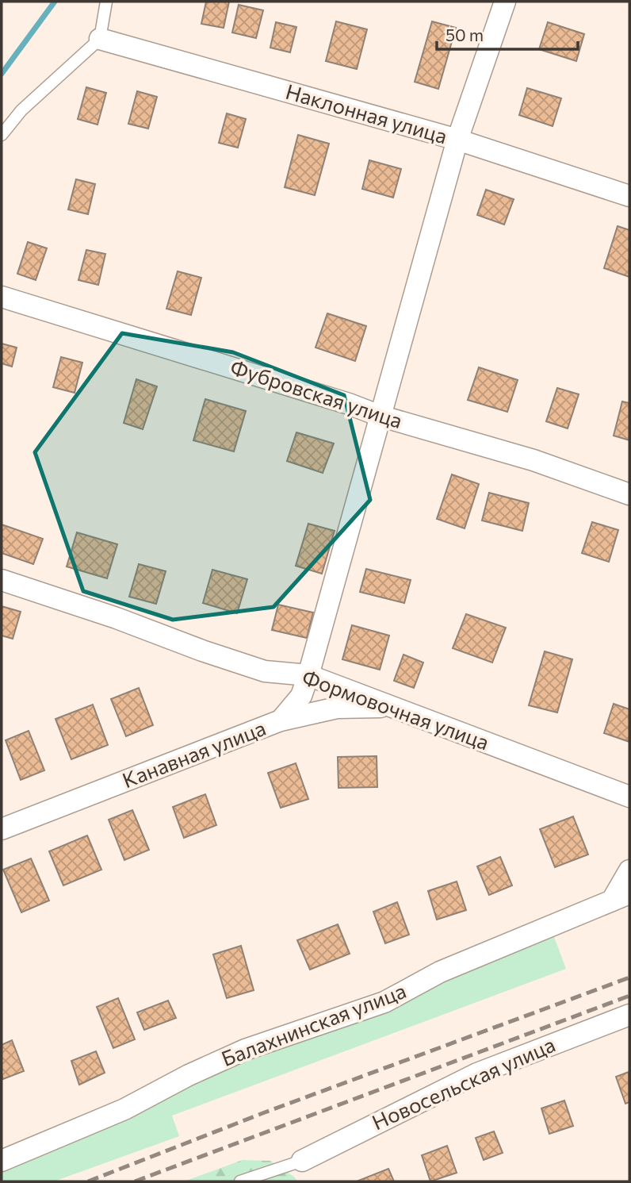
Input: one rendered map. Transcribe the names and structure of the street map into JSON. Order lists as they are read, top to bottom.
{
  "streets": {
    "street": [
      "Наклонная улица",
      "Фубровская улица",
      "Формовочная улица",
      "Канавная улица",
      "Балахнинская улица",
      "Новосельская улица"
    ]
  },
  "crossings": [
    ["Формовочная улица", "Канавная улица"]
  ],
  "scale_bar": "50 m"
}
